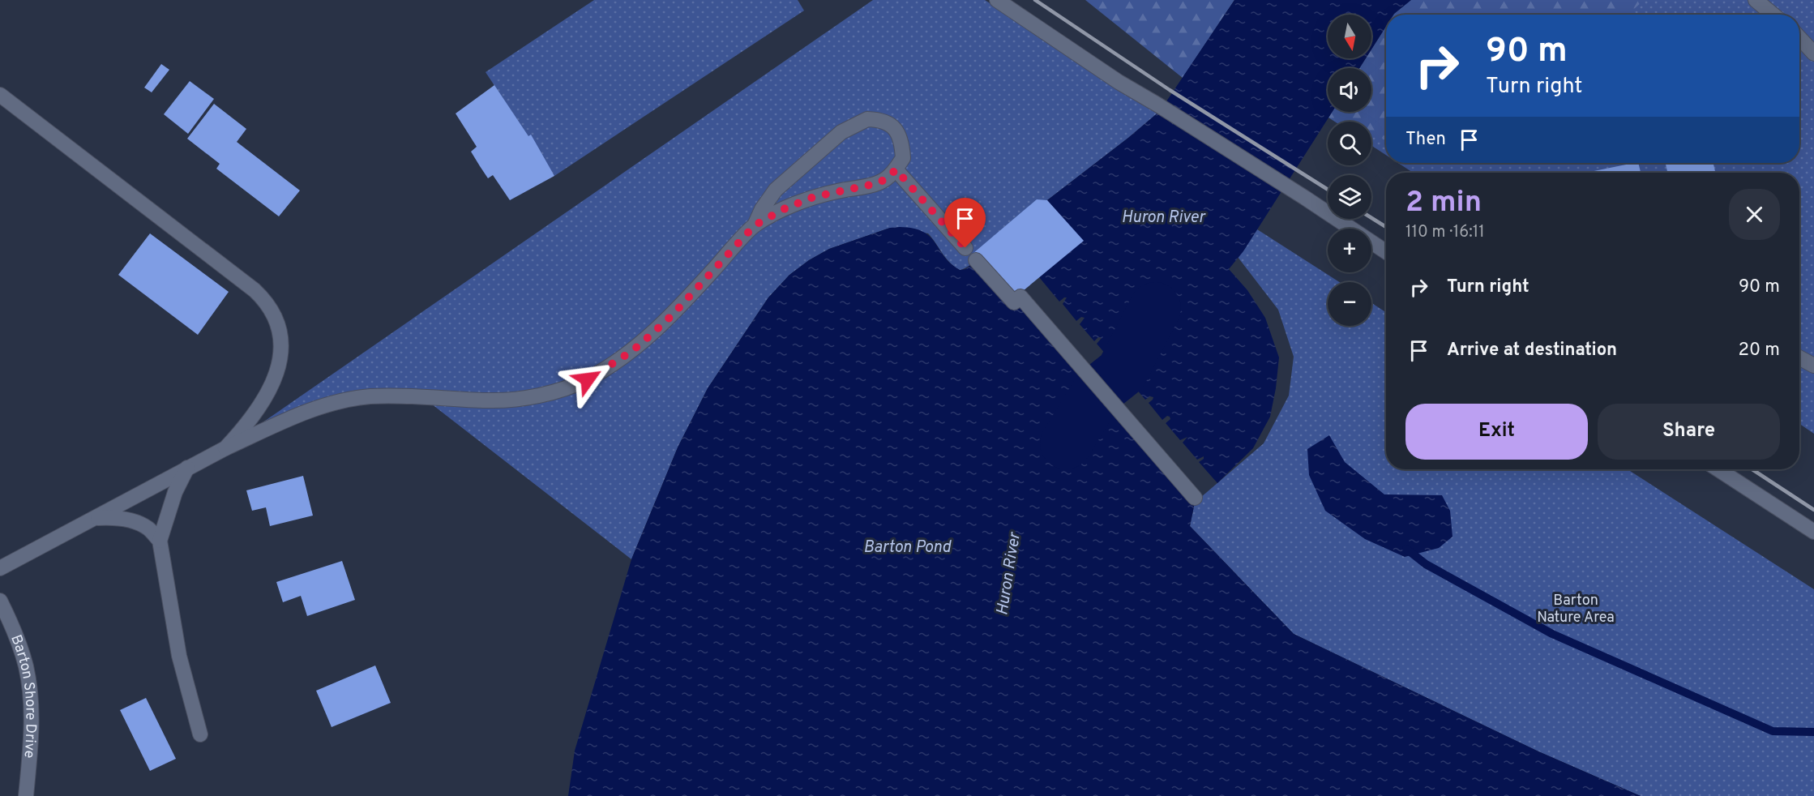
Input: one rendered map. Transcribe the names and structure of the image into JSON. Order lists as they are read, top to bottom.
{
  "streets": {
    "street": ["Barton Shore Drive"]
  },
  "water": ["Huron River", "Barton Pond"],
  "parks": ["Barton Nature Area"],
  "north": "bottom",
  "page": {
    "map_buttons": ["+", "−"],
    "turn": ["90 m", "Turn right"],
    "then": "Then",
    "heading": ["2 min", "110 m · 16:11"],
    "list": [
      {
        "name": "Turn right",
        "value": "90 m"
      },
      {
        "name": "Arrive at destination",
        "value": "20 m"
      }
    ],
    "buttons": ["Exit", "Share"]
  }
}
